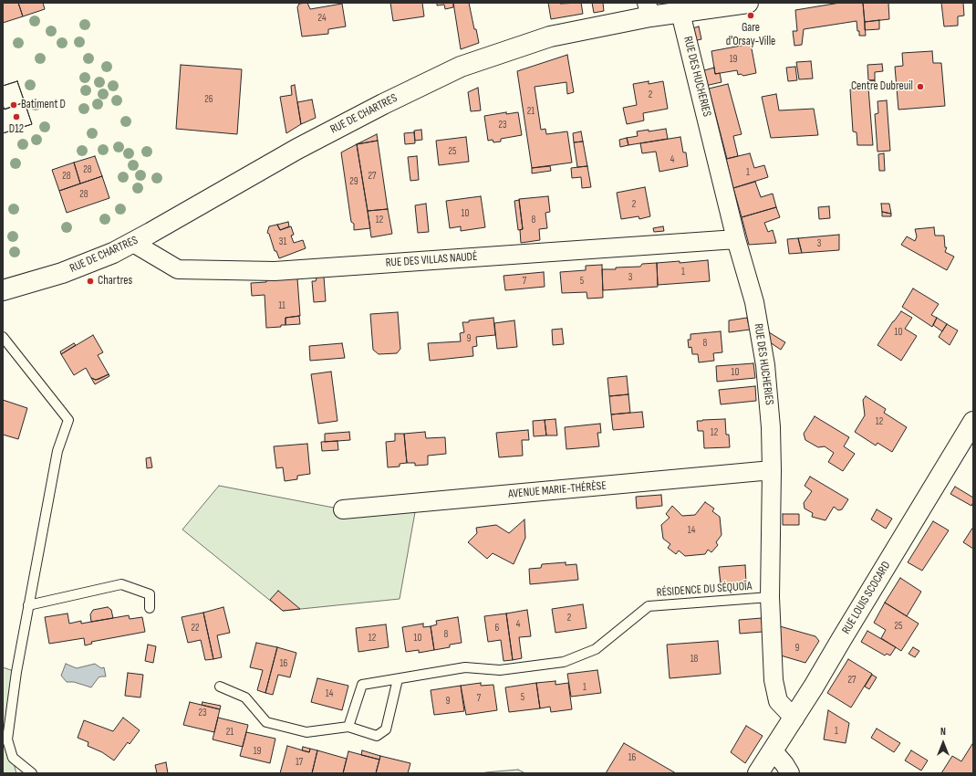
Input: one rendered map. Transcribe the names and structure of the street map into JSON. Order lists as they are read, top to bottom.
{
  "streets": {
    "main road": ["RUE DE CHARTRES", "RUE LOUIS SCOCARD"],
    "street": ["RUE DES HUCHERIES", "RUE DES VILLAS NAUDÉ", "AVENUE MARIE-THÉRÈSE"],
    "lane": ["RÉSIDENCE DU SÉQUOÏA"]
  },
  "crossings": [
    ["RUE DES HUCHERIES", "RUE DE CHARTRES"],
    ["RUE DES HUCHERIES", "RUE DES VILLAS NAUDÉ"],
    ["RUE DES HUCHERIES", "AVENUE MARIE-THÉRÈSE"],
    ["RUE DES HUCHERIES", "RÉSIDENCE DU SÉQUOÏA"],
    ["RUE DES HUCHERIES", "RUE LOUIS SCOCARD"],
    ["RUE DE CHARTRES", "RUE DES VILLAS NAUDÉ"]
  ],
  "places": [
    "Gare d'Orsay-Ville",
    "Centre Dubreuil",
    "Batiment D",
    "D12",
    "Chartres"
  ],
  "house_numbers": [
    "24",
    "19",
    "2",
    "26",
    "21",
    "23",
    "25",
    "4",
    "28",
    "1",
    "28",
    "27",
    "29",
    "28",
    "2",
    "10",
    "12",
    "8",
    "31",
    "3",
    "1",
    "3",
    "7",
    "5",
    "11",
    "10",
    "9",
    "8",
    "10",
    "12",
    "12",
    "14",
    "2",
    "4",
    "25",
    "22",
    "6",
    "8",
    "12",
    "10",
    "9",
    "18",
    "16",
    "27",
    "1",
    "14",
    "5",
    "7",
    "9",
    "23",
    "1",
    "21",
    "19",
    "16",
    "17"
  ],
  "north": "top"
}
